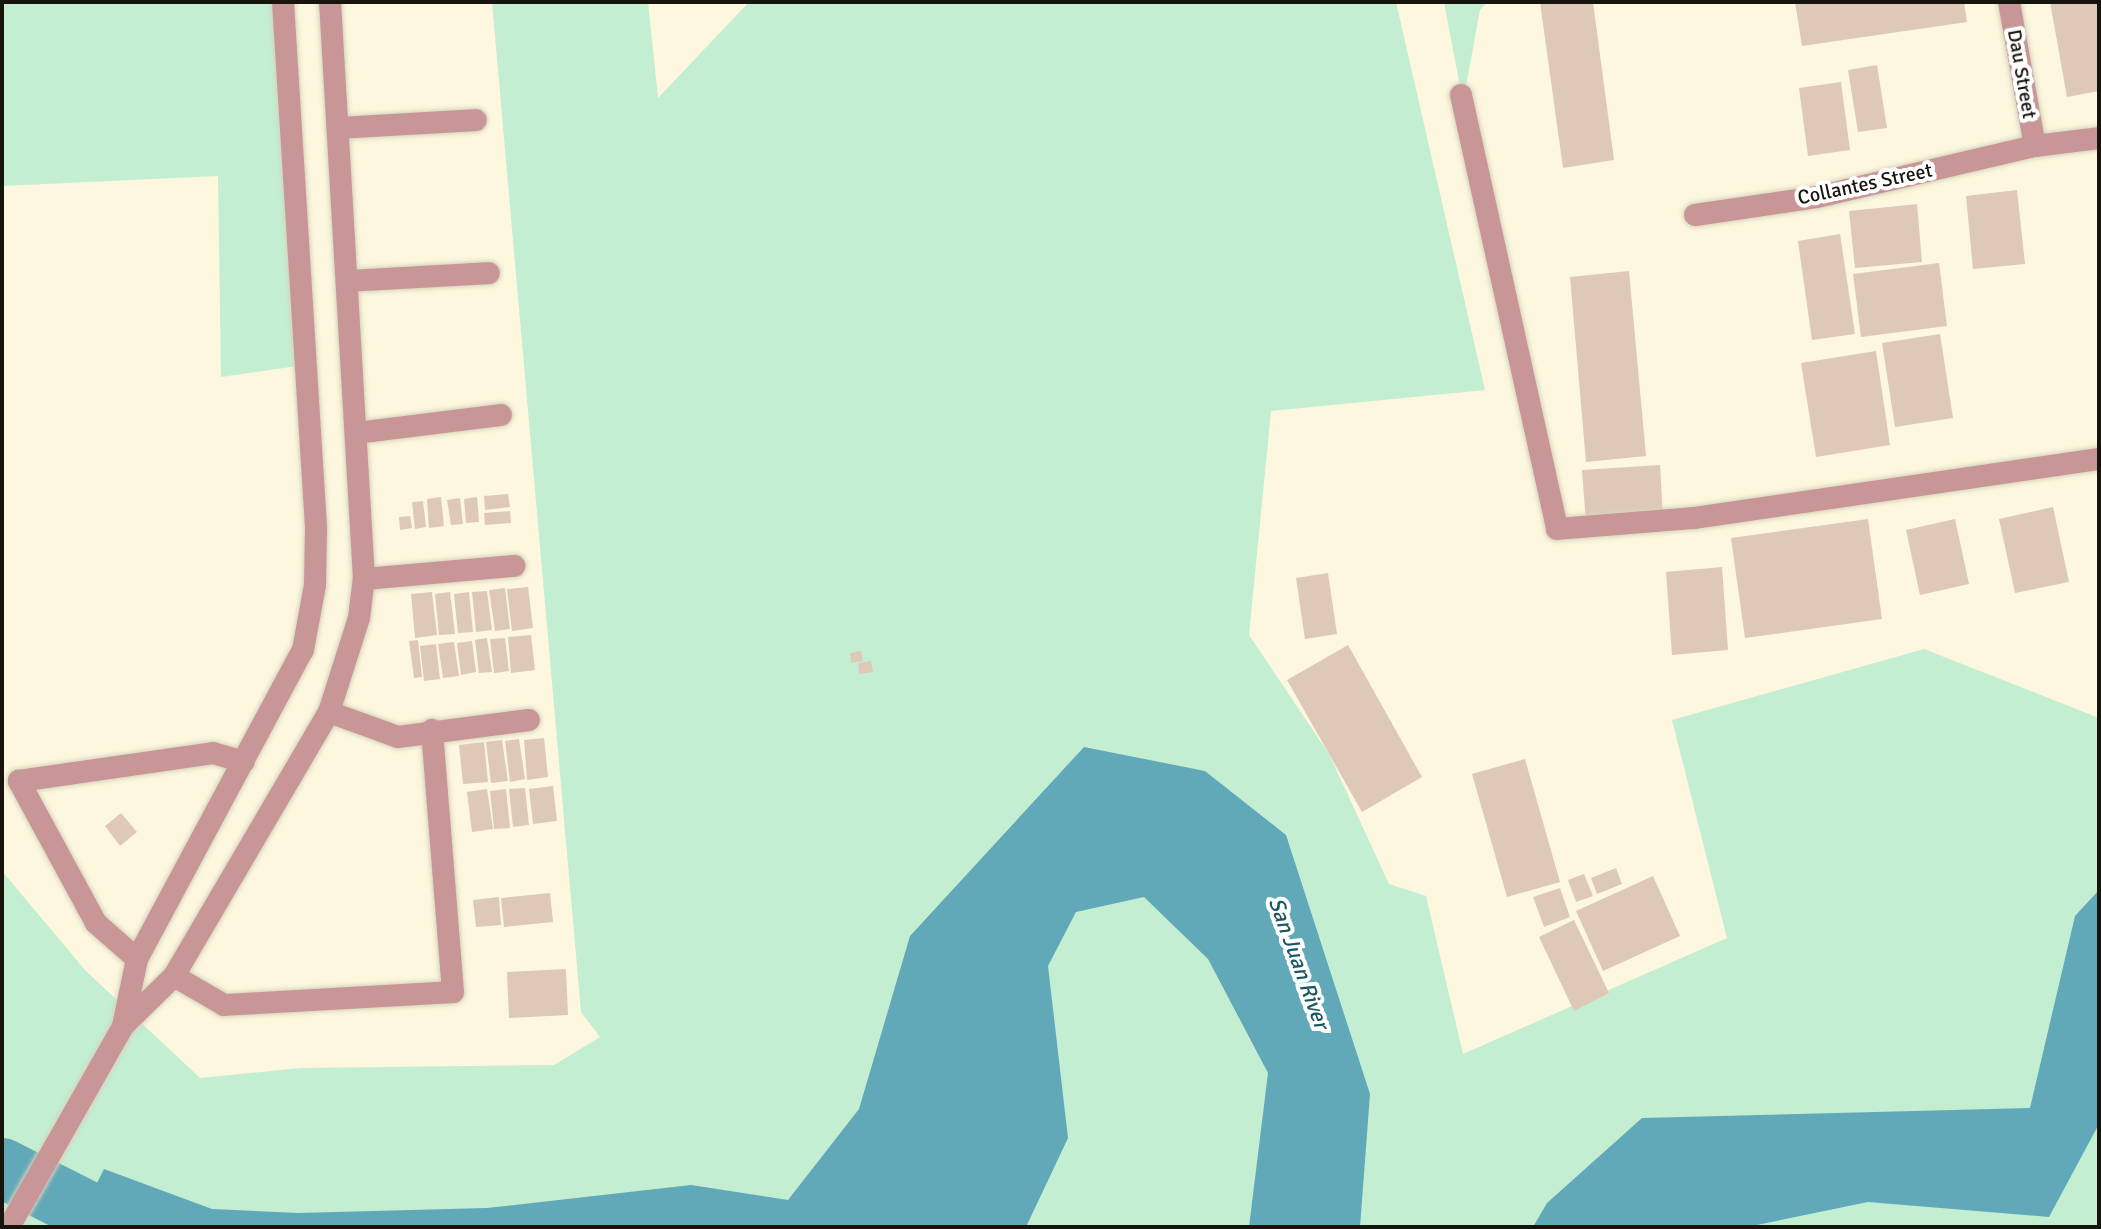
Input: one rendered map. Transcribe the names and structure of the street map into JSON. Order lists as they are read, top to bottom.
{
  "streets": {
    "street": ["Dau Street", "Collantes Street"]
  },
  "crossings": [
    ["Dau Street", "Collantes Street"]
  ],
  "water": ["San Juan River"]
}
